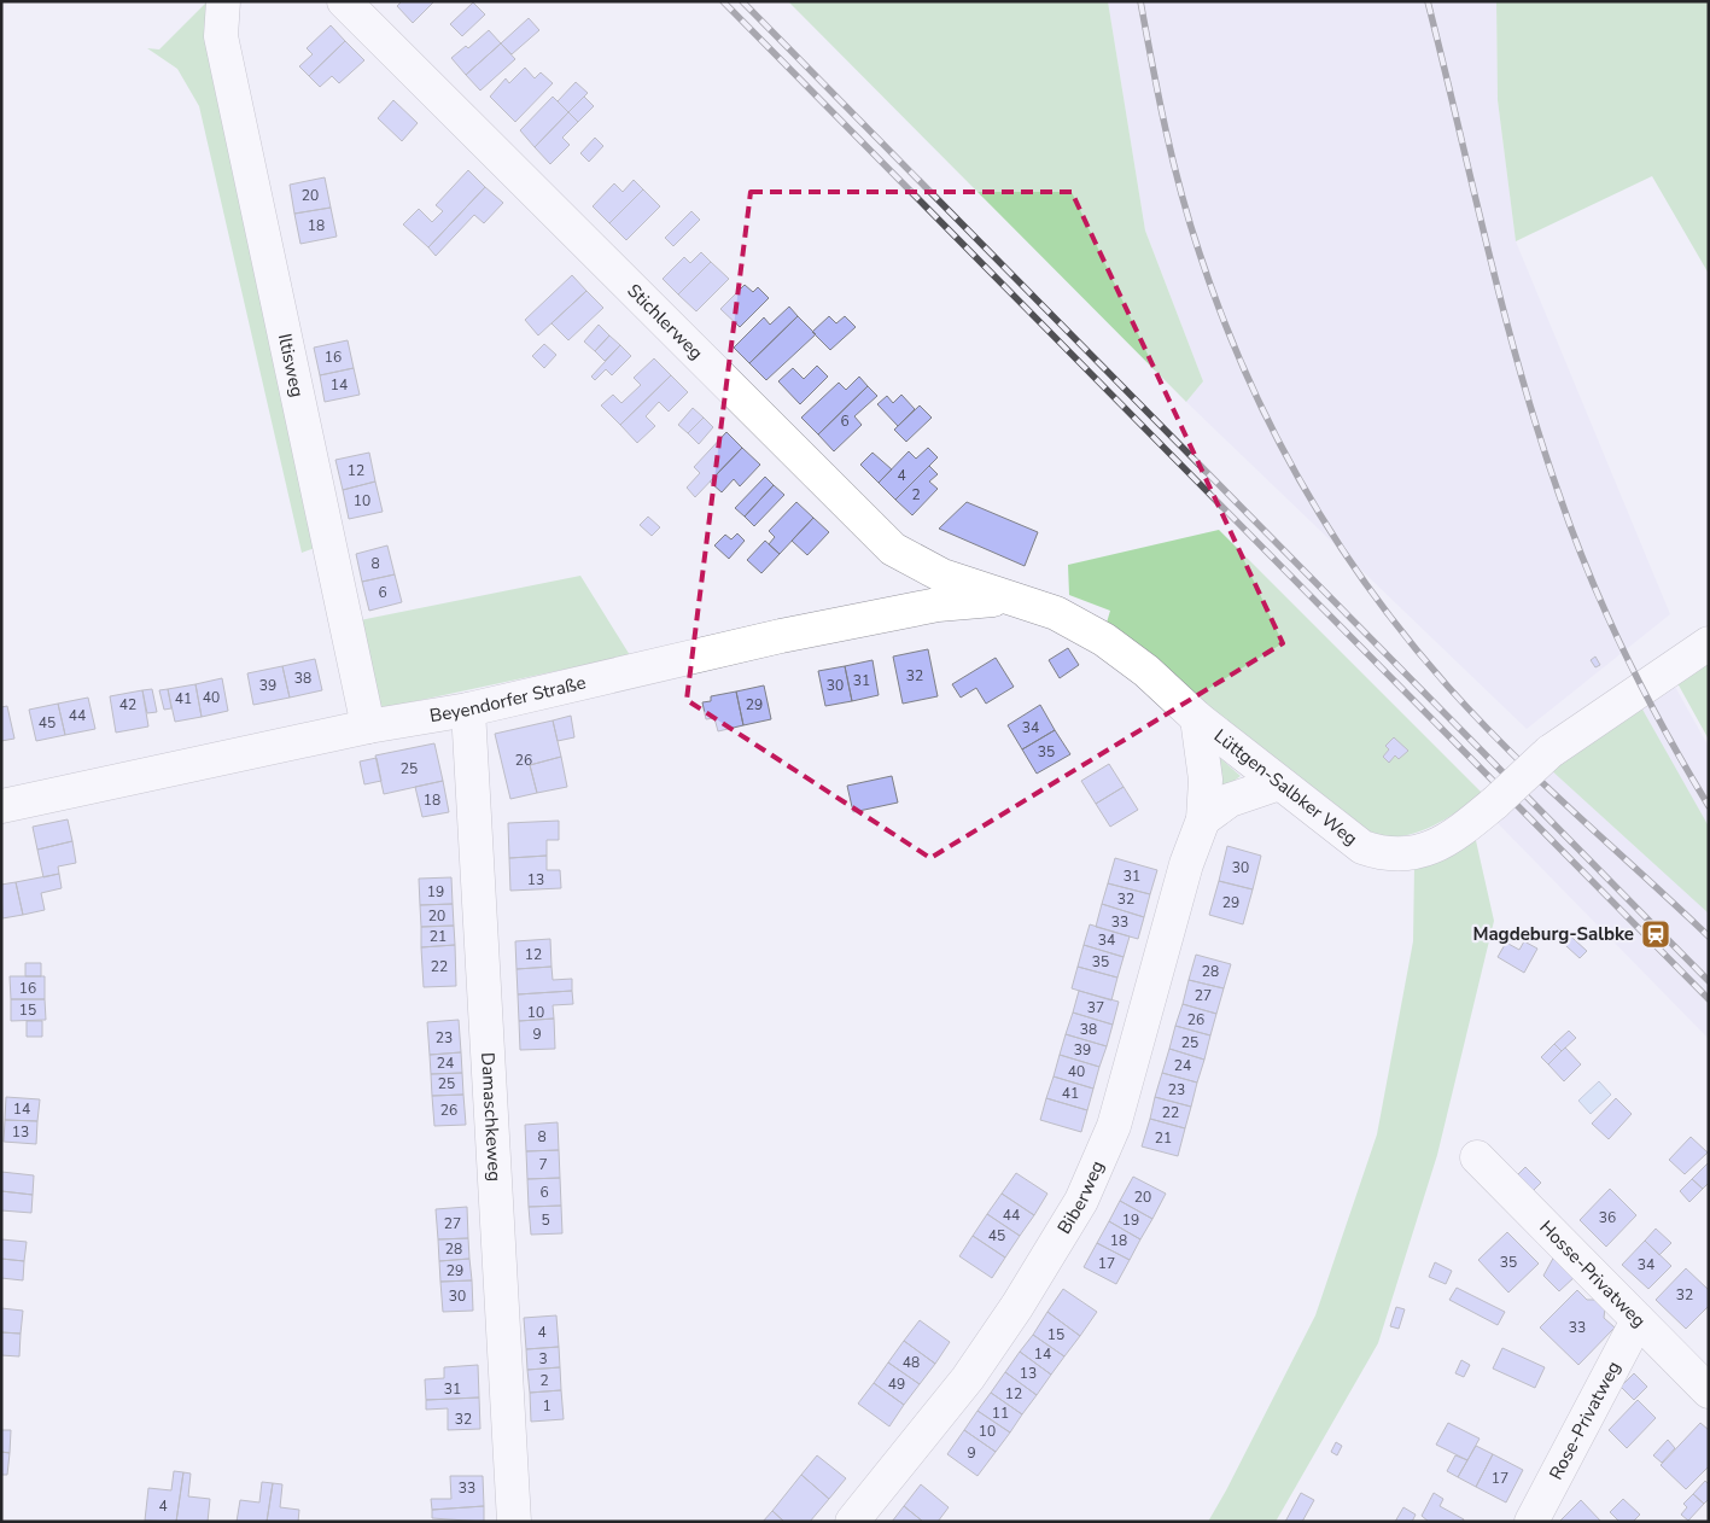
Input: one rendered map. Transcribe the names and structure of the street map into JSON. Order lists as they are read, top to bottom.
{
  "streets": {
    "street": [
      "Stichlerweg",
      "Iltisweg",
      "Beyendorfer Straße",
      "Lüttgen-Salbker Weg",
      "Damaschkeweg",
      "Biberweg",
      "Hosse-Privatweg",
      "Rose-Privatweg"
    ]
  },
  "crossings": [
    ["Stichlerweg", "Beyendorfer Straße"],
    ["Stichlerweg", "Lüttgen-Salbker Weg"],
    ["Iltisweg", "Beyendorfer Straße"],
    ["Beyendorfer Straße", "Lüttgen-Salbker Weg"],
    ["Beyendorfer Straße", "Damaschkeweg"],
    ["Lüttgen-Salbker Weg", "Biberweg"],
    ["Hosse-Privatweg", "Rose-Privatweg"]
  ],
  "places": {
    "station": ["Magdeburg-Salbke"]
  },
  "house_numbers": [
    "20",
    "18",
    "16",
    "14",
    "6",
    "12",
    "4",
    "2",
    "10",
    "8",
    "6",
    "32",
    "38",
    "31",
    "39",
    "30",
    "40",
    "41",
    "42",
    "29",
    "44",
    "45",
    "34",
    "35",
    "26",
    "25",
    "18",
    "30",
    "31",
    "13",
    "19",
    "32",
    "29",
    "20",
    "33",
    "21",
    "34",
    "12",
    "35",
    "22",
    "28",
    "16",
    "27",
    "37",
    "15",
    "10",
    "26",
    "38",
    "9",
    "23",
    "25",
    "39",
    "24",
    "24",
    "40",
    "25",
    "23",
    "41",
    "14",
    "26",
    "22",
    "13",
    "8",
    "21",
    "7",
    "6",
    "20",
    "44",
    "36",
    "5",
    "19",
    "27",
    "45",
    "18",
    "28",
    "35",
    "17",
    "34",
    "29",
    "32",
    "30",
    "33",
    "4",
    "15",
    "14",
    "3",
    "48",
    "13",
    "2",
    "49",
    "31",
    "12",
    "1",
    "11",
    "32",
    "10",
    "9",
    "17",
    "33",
    "4"
  ]
}
